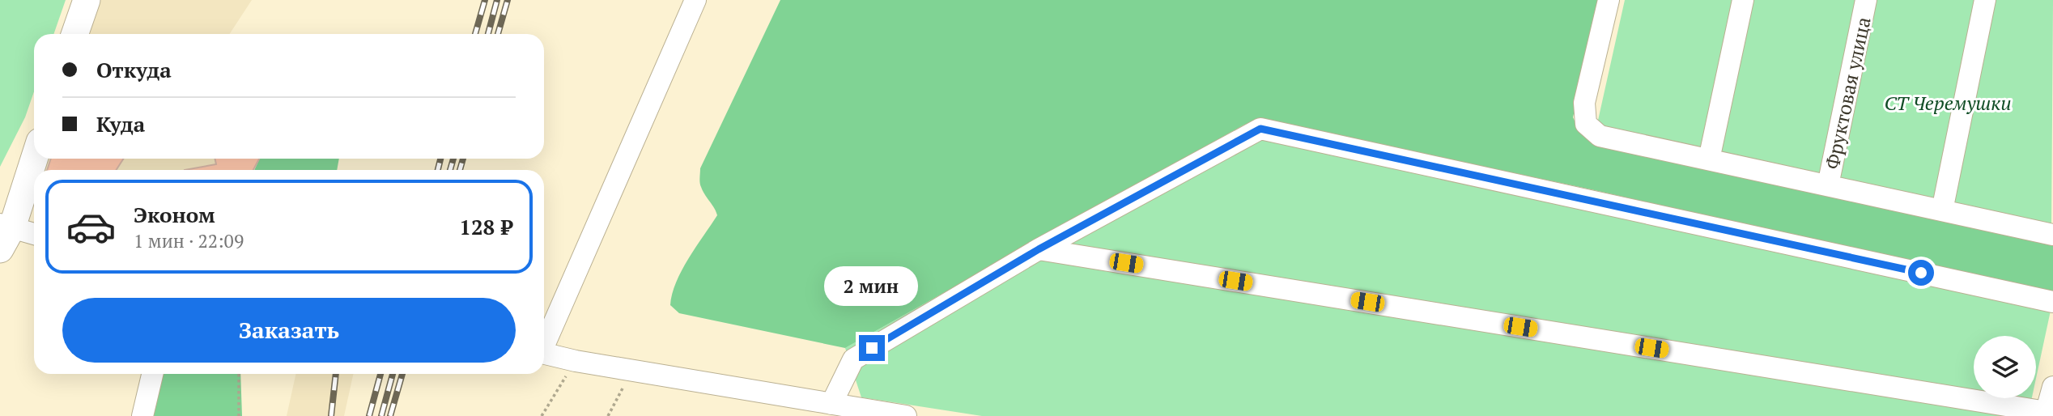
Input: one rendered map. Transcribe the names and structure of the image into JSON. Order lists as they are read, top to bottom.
{
  "streets": {
    "street": ["Фруктовая улица"]
  },
  "parks": ["СТ Черемушки"],
  "page": {
    "banner": ["Откуда", "Куда"],
    "list": [
      {
        "name": "Эконом",
        "note": "1 мин · 22:09",
        "value": "128 ₽"
      }
    ],
    "bubble": "2 мин",
    "buttons": "Заказать"
  }
}
